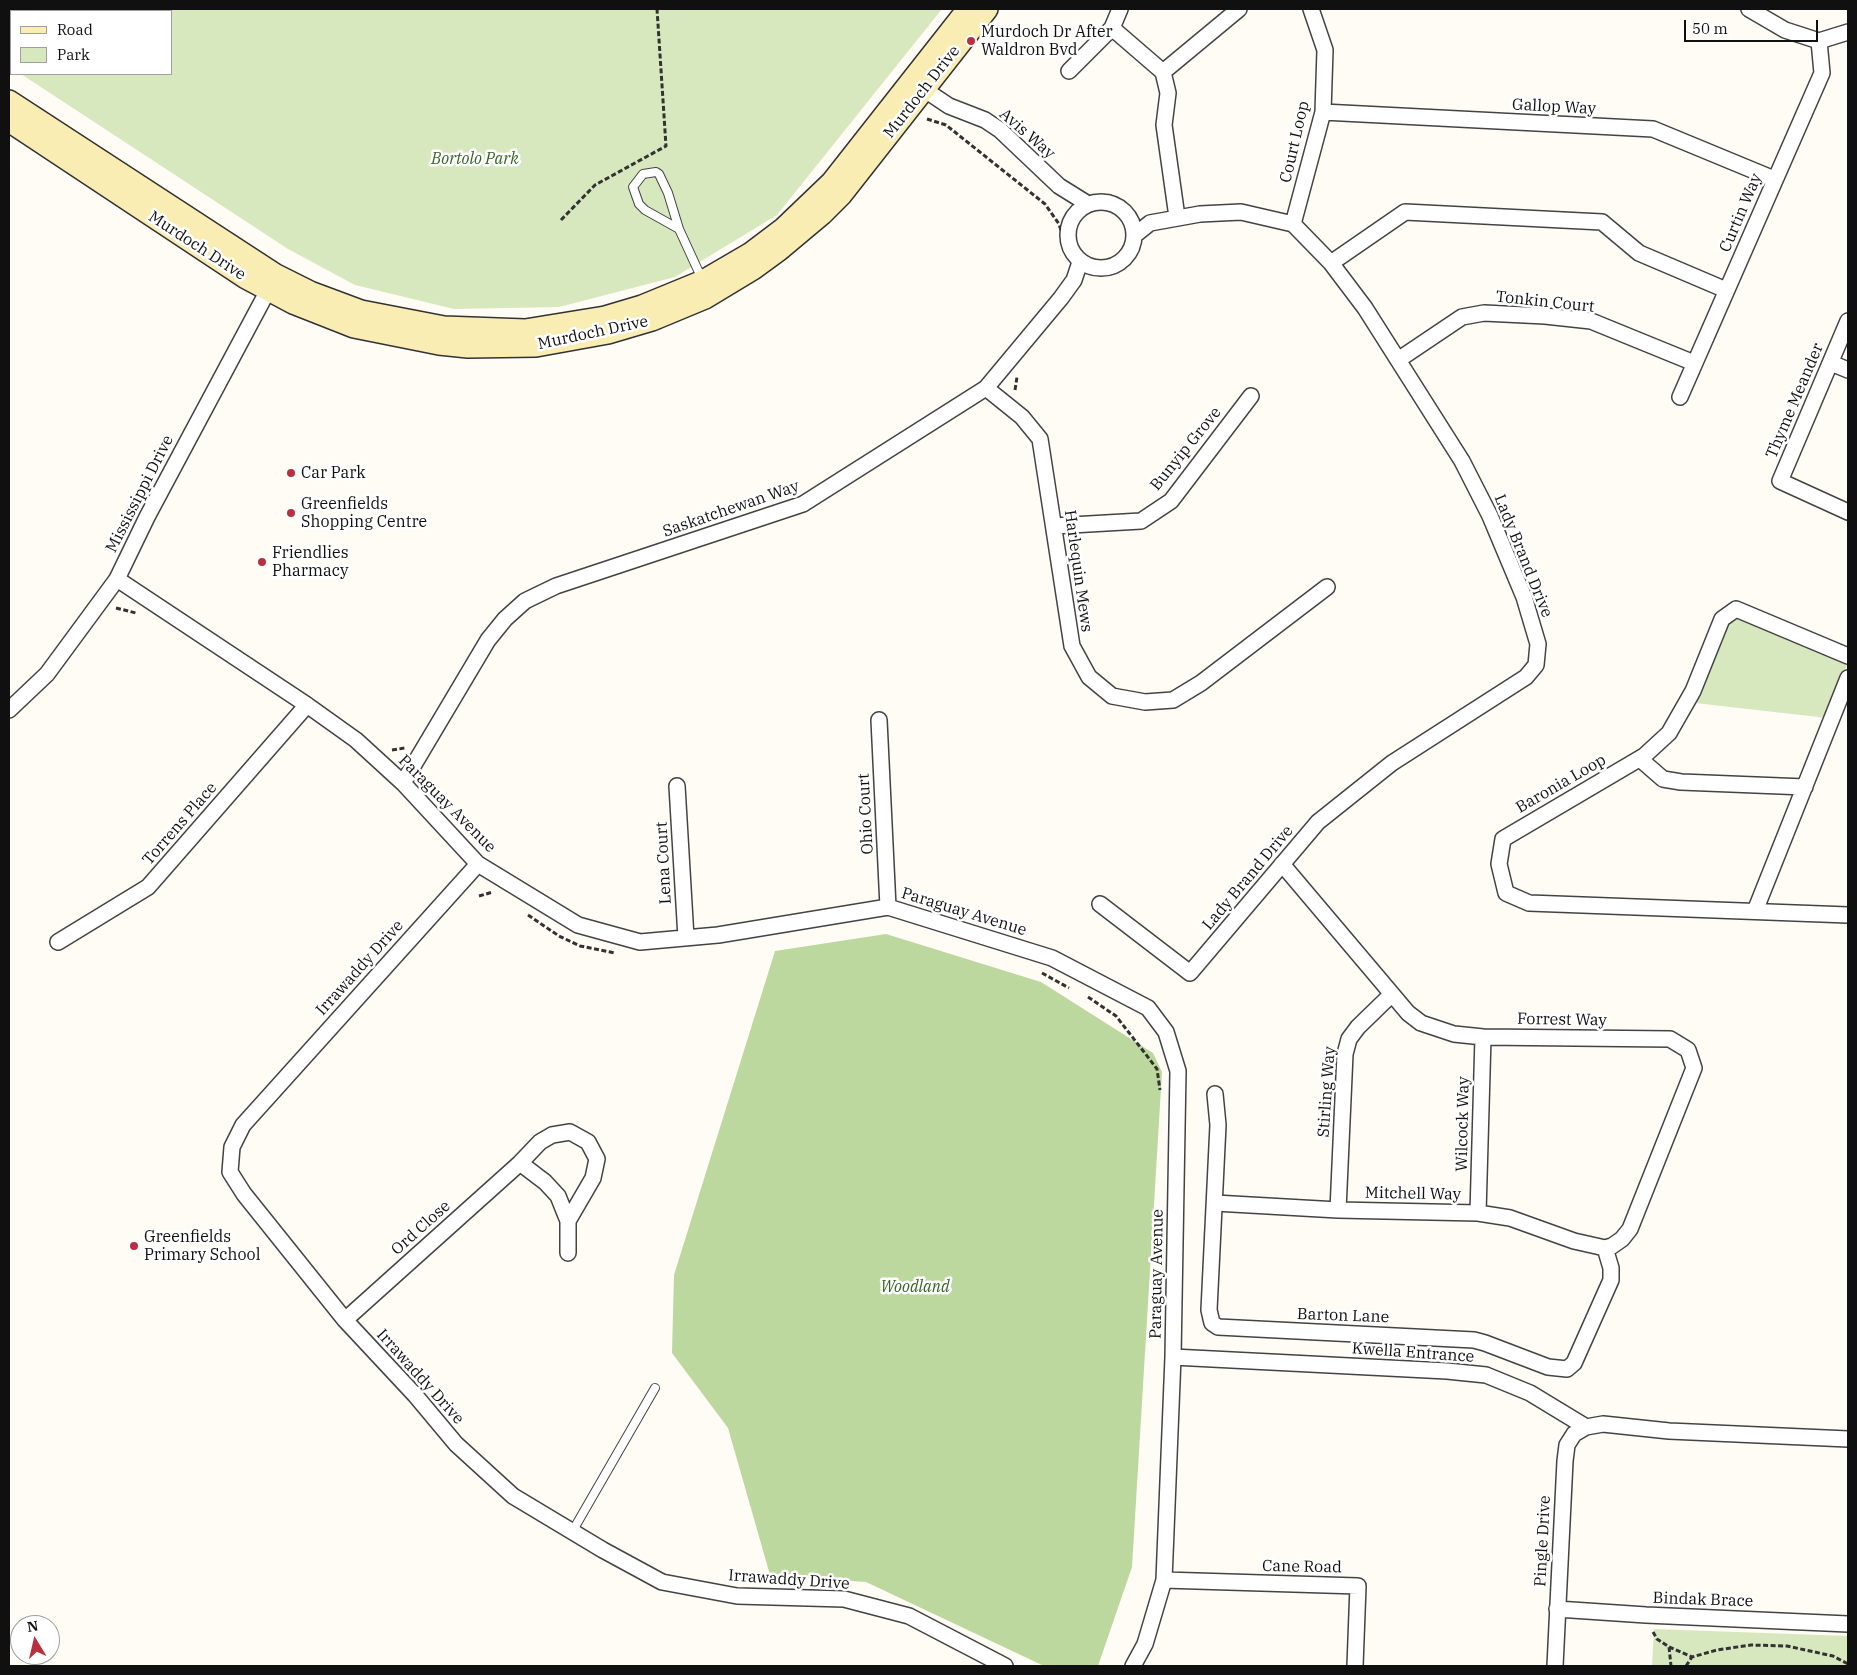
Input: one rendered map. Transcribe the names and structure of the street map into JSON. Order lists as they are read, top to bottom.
{
  "streets": {
    "main road": ["Murdoch Drive"],
    "street": [
      "Gallop Way",
      "Avis Way",
      "Court Loop",
      "Curtin Way",
      "Tonkin Court",
      "Thyme Meander",
      "Bunyip Grove",
      "Mississippi Drive",
      "Saskatchewan Way",
      "Lady Brand Drive",
      "Harlequin Mews",
      "Baronia Loop",
      "Paraguay Avenue",
      "Ohio Court",
      "Torrens Place",
      "Lena Court",
      "Irrawaddy Drive",
      "Forrest Way",
      "Stirling Way",
      "Wilcock Way",
      "Mitchell Way",
      "Ord Close",
      "Barton Lane",
      "Kwella Entrance",
      "Pingle Drive",
      "Cane Road",
      "Bindak Brace"
    ]
  },
  "crossings": [
    ["Murdoch Drive", "Avis Way"],
    ["Murdoch Drive", "Mississippi Drive"],
    ["Gallop Way", "Court Loop"],
    ["Gallop Way", "Curtin Way"],
    ["Avis Way", "Saskatchewan Way"],
    ["Court Loop", "Lady Brand Drive"],
    ["Curtin Way", "Tonkin Court"],
    ["Tonkin Court", "Lady Brand Drive"],
    ["Bunyip Grove", "Harlequin Mews"],
    ["Mississippi Drive", "Paraguay Avenue"],
    ["Saskatchewan Way", "Harlequin Mews"],
    ["Saskatchewan Way", "Paraguay Avenue"],
    ["Lady Brand Drive", "Forrest Way"],
    ["Paraguay Avenue", "Ohio Court"],
    ["Paraguay Avenue", "Torrens Place"],
    ["Paraguay Avenue", "Lena Court"],
    ["Paraguay Avenue", "Irrawaddy Drive"],
    ["Paraguay Avenue", "Kwella Entrance"],
    ["Paraguay Avenue", "Cane Road"],
    ["Irrawaddy Drive", "Ord Close"],
    ["Forrest Way", "Stirling Way"],
    ["Forrest Way", "Wilcock Way"],
    ["Forrest Way", "Mitchell Way"],
    ["Forrest Way", "Barton Lane"],
    ["Stirling Way", "Mitchell Way"],
    ["Wilcock Way", "Mitchell Way"],
    ["Mitchell Way", "Barton Lane"],
    ["Kwella Entrance", "Pingle Drive"],
    ["Pingle Drive", "Bindak Brace"]
  ],
  "parks": ["Bortolo Park", "Woodland"],
  "places": [
    "Murdoch Dr After Waldron Bvd",
    "Car Park",
    "Greenfields Shopping Centre",
    "Friendlies Pharmacy",
    "Greenfields Primary School"
  ],
  "legend": ["Road", "Park"],
  "scale_bar": "50 m",
  "north": "top"
}
